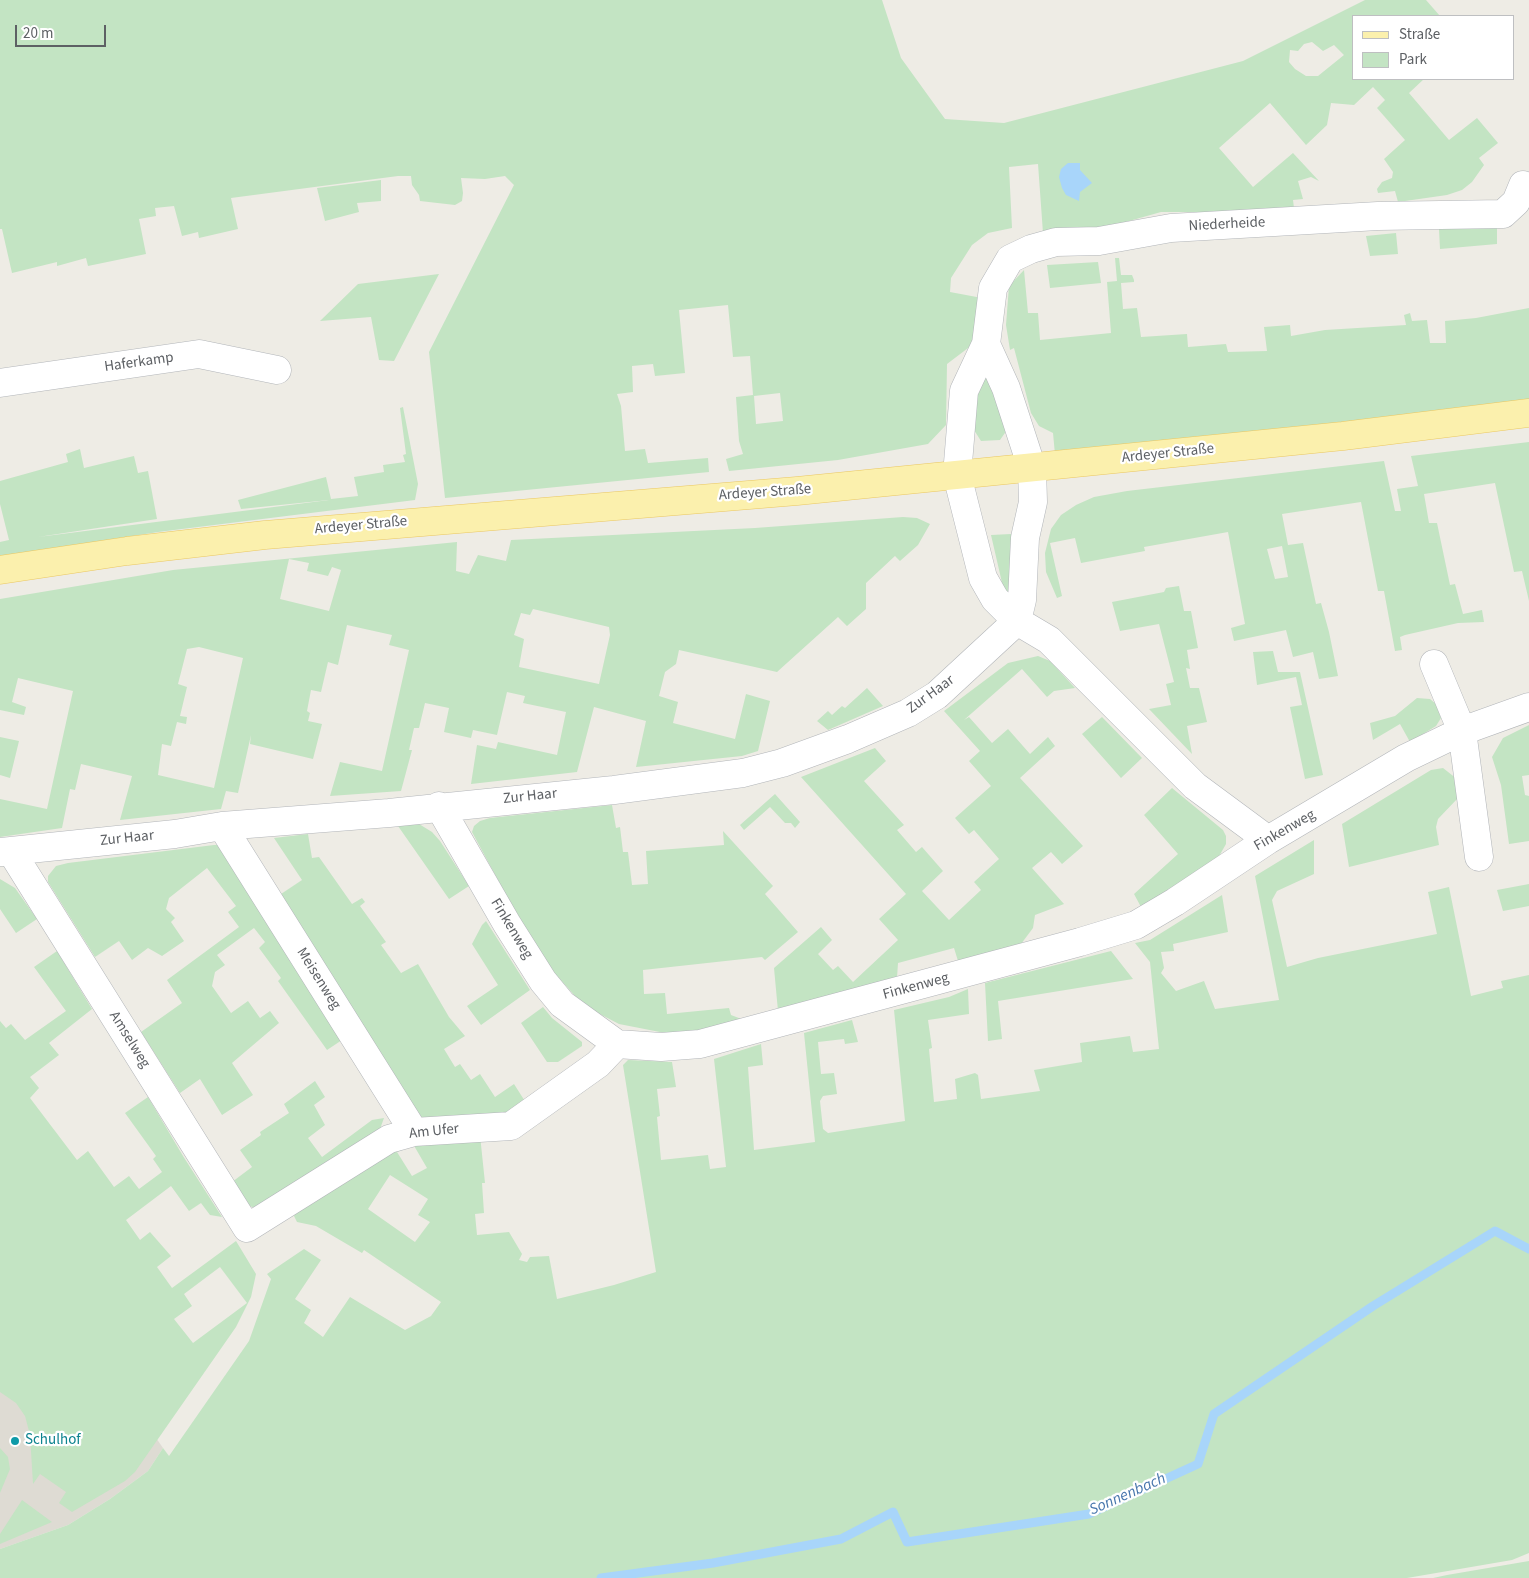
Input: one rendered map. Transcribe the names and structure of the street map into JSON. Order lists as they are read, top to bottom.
{
  "streets": {
    "main road": ["Ardeyer Straße"],
    "street": [
      "Niederheide",
      "Haferkamp",
      "Zur Haar",
      "Finkenweg",
      "Meisenweg",
      "Amselweg",
      "Am Ufer"
    ]
  },
  "crossings": [
    ["Niederheide", "Ardeyer Straße"],
    ["Zur Haar", "Finkenweg"],
    ["Zur Haar", "Meisenweg"],
    ["Zur Haar", "Amselweg"],
    ["Finkenweg", "Am Ufer"],
    ["Meisenweg", "Am Ufer"],
    ["Amselweg", "Am Ufer"]
  ],
  "water": ["Sonnenbach"],
  "places": ["Schulhof"],
  "legend": ["Straße", "Park"],
  "scale_bar": "20 m"
}
